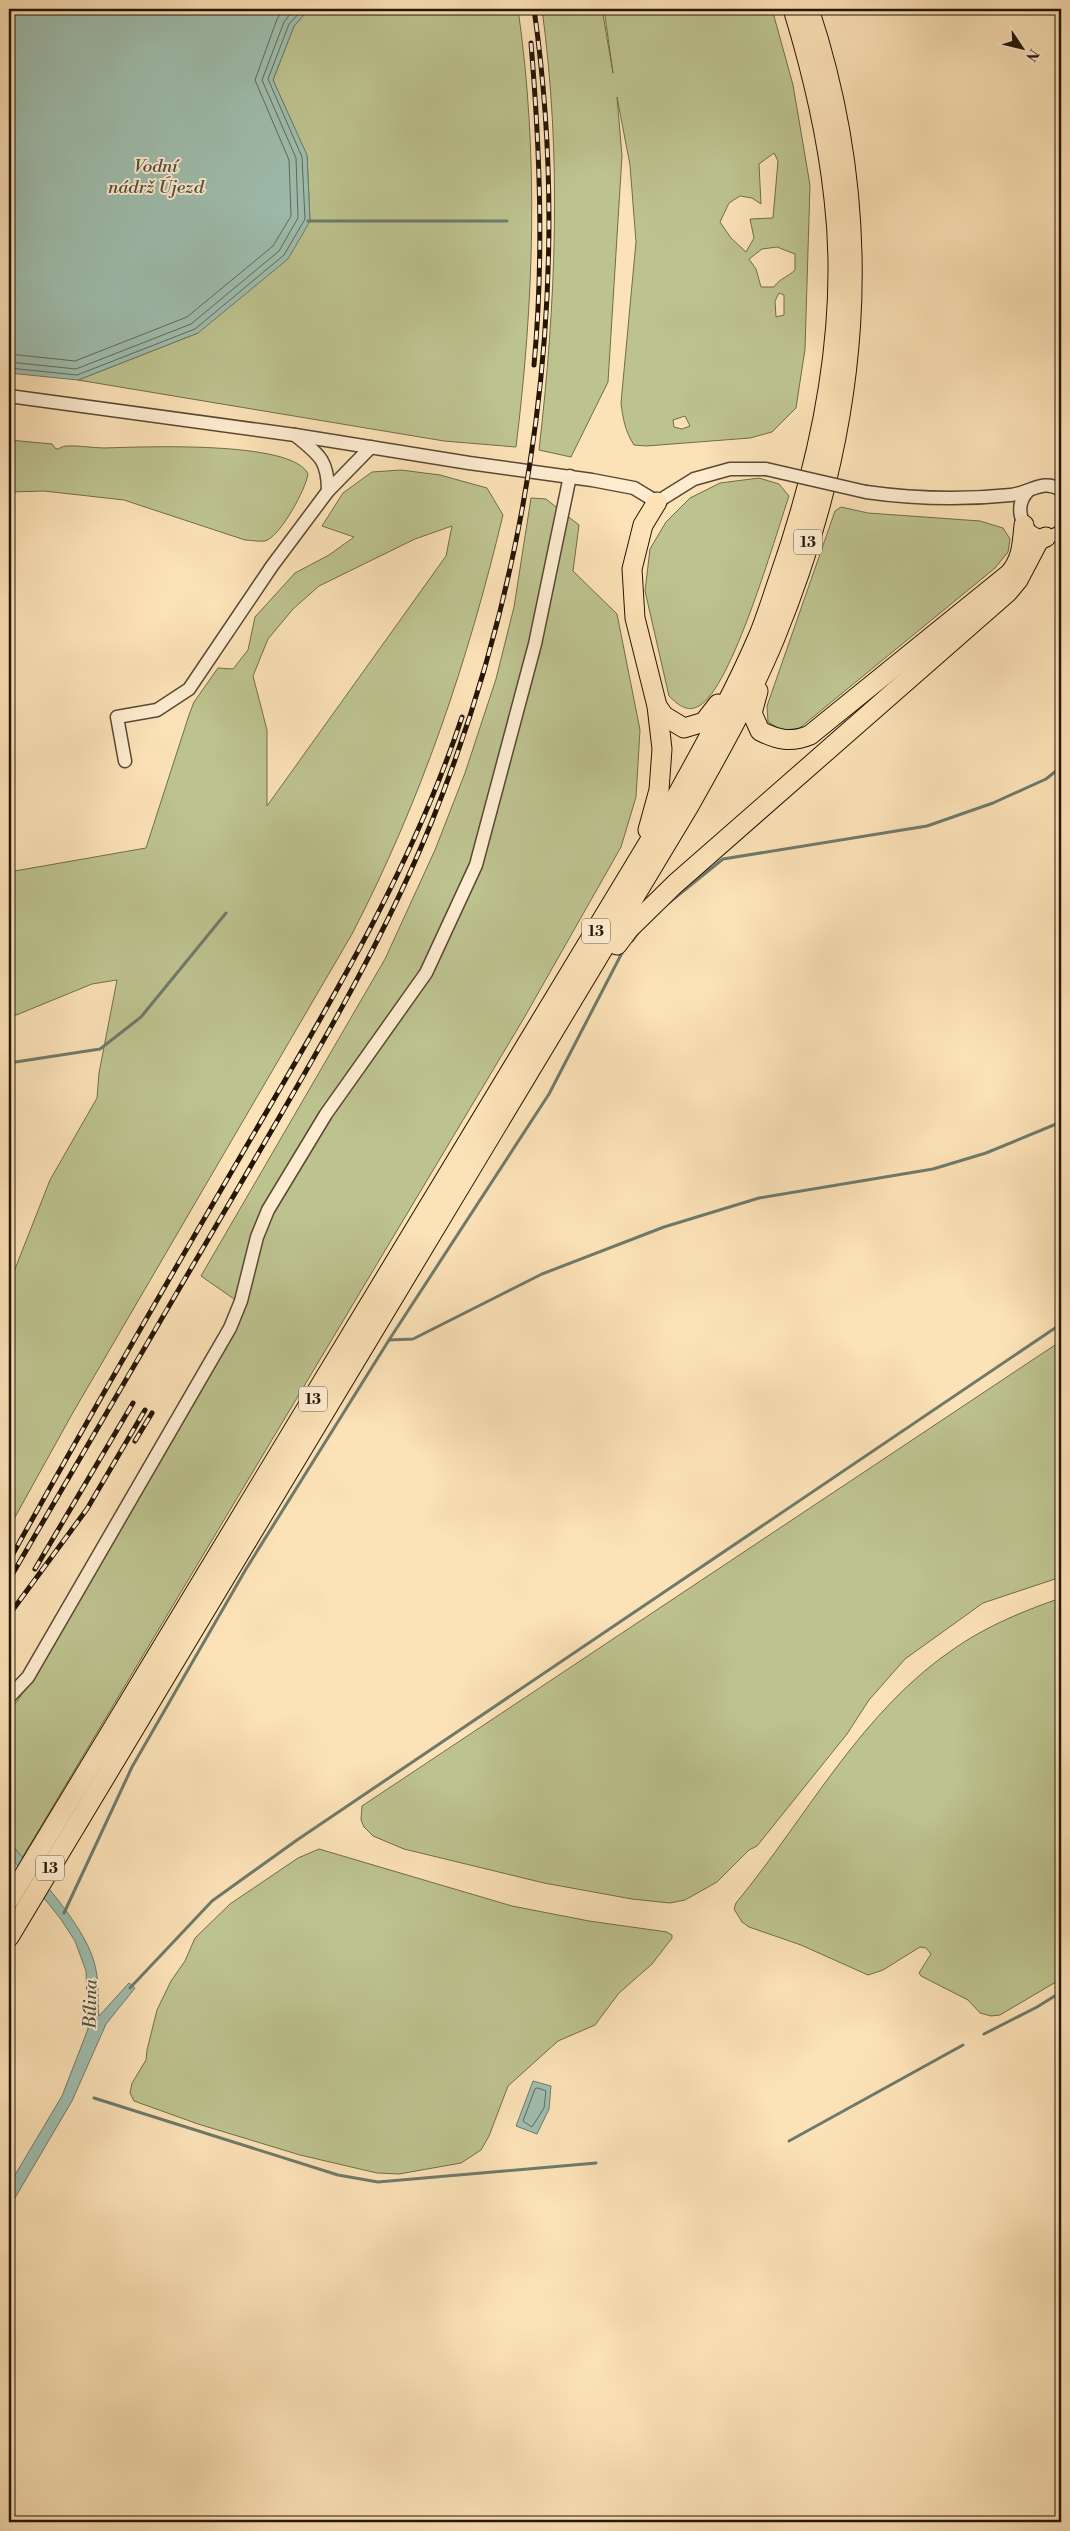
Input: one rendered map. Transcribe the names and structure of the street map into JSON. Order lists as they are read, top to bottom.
{
  "streets": {
    "highway": ["13"]
  },
  "water": ["Vodní nádrž Újezd", "Bílina"],
  "north": "bottom right"
}
